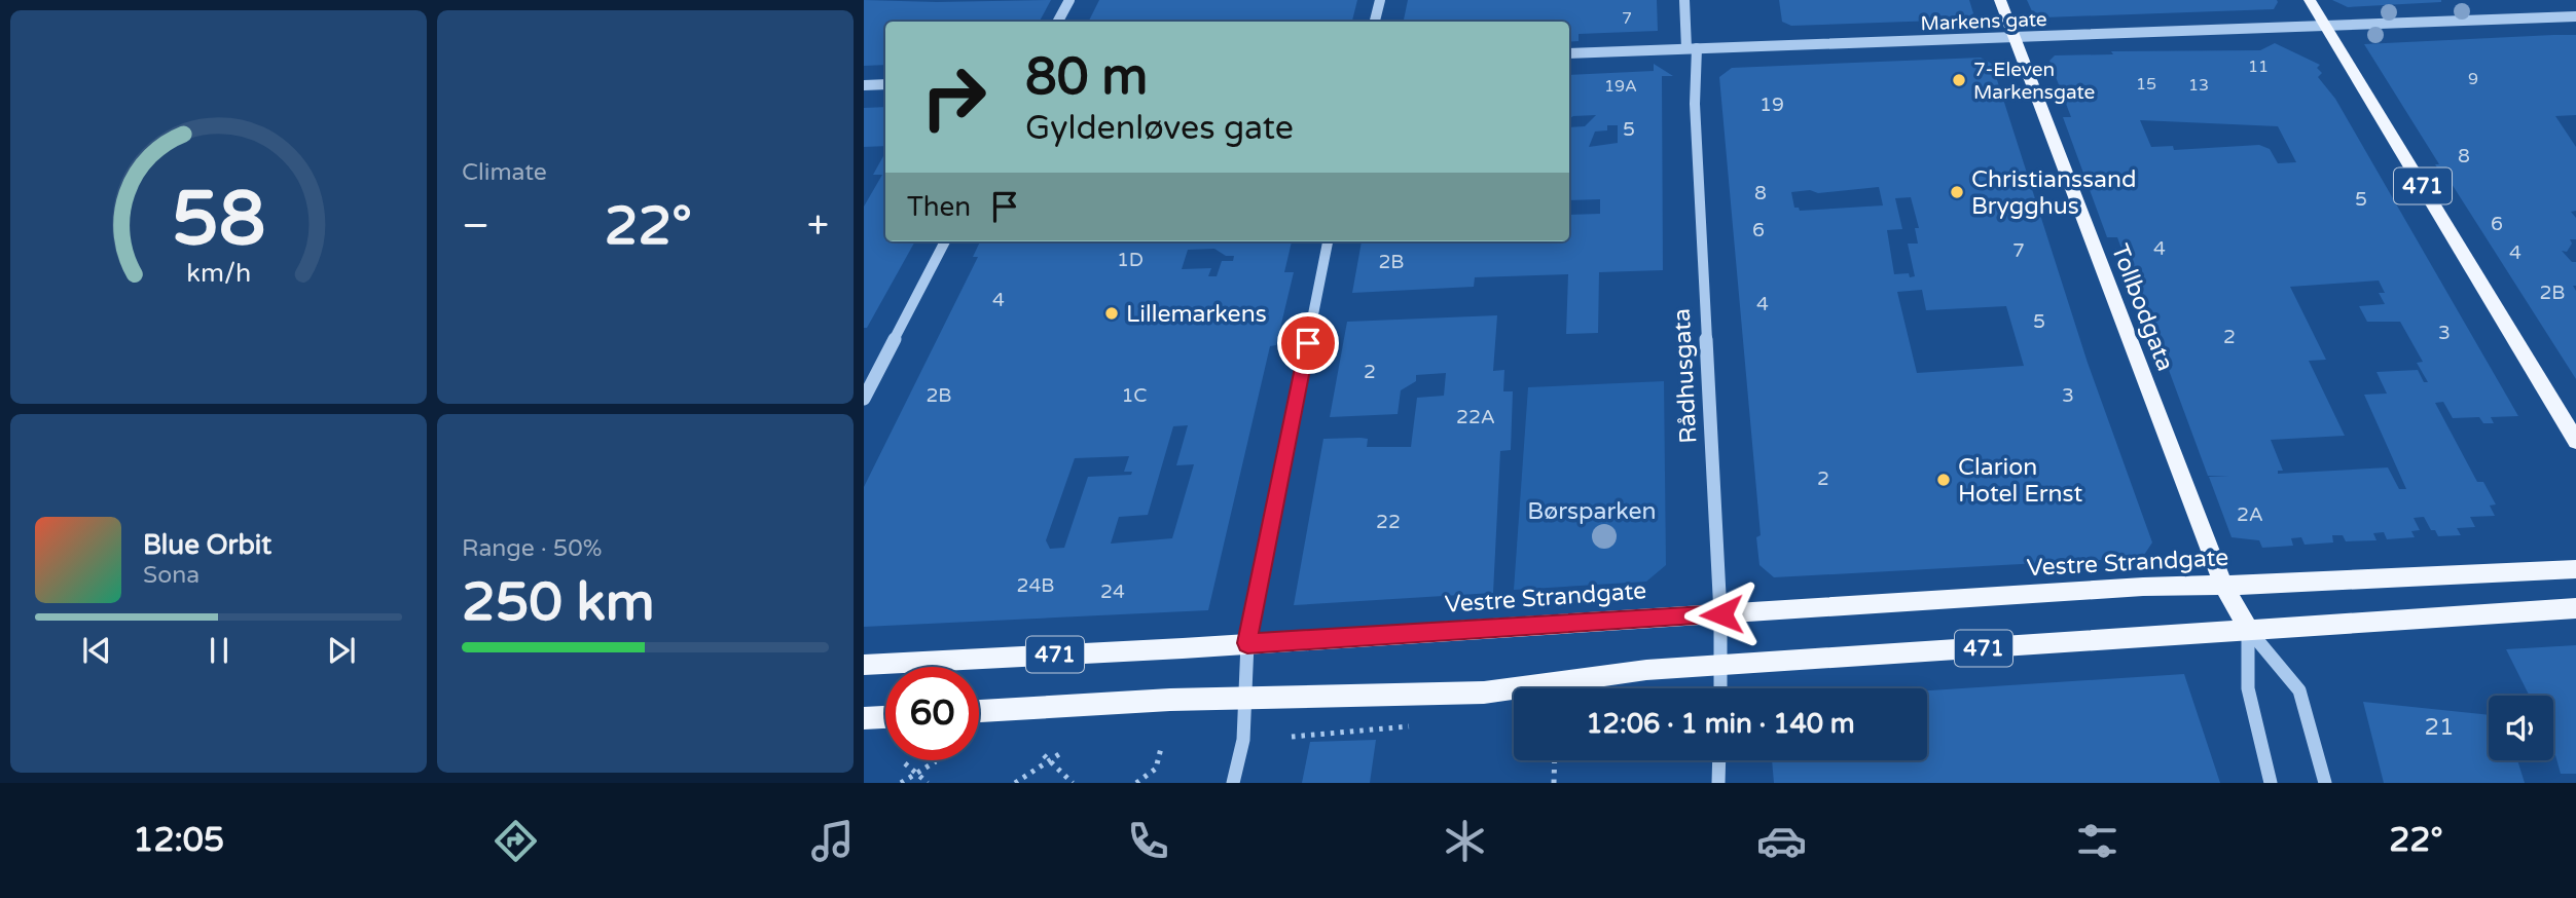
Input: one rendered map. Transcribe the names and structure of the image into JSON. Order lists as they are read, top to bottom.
{
  "streets": {
    "main road": ["471", "Tollbodgata", "Vestre Strandgate"],
    "street": ["Markens gate", "Rådhusgata"]
  },
  "crossings": [
    ["Markens gate", "471"],
    ["Markens gate", "Tollbodgata"],
    ["Markens gate", "Rådhusgata"],
    ["471", "Tollbodgata"],
    ["471", "Rådhusgata"],
    ["Tollbodgata", "Vestre Strandgate"],
    ["Rådhusgata", "Vestre Strandgate"]
  ],
  "parks": ["Børsparken"],
  "places": [
    "7-Eleven Markensgate",
    "Christianssand Brygghus",
    "Lillemarkens",
    "Clarion Hotel Ernst"
  ],
  "house_numbers": [
    "7",
    "11",
    "9",
    "15",
    "13",
    "19A",
    "19",
    "5",
    "8",
    "8",
    "5",
    "6",
    "6",
    "4",
    "7",
    "4",
    "1D",
    "2B",
    "2B",
    "4",
    "4",
    "5",
    "3",
    "2",
    "2",
    "2B",
    "1C",
    "3",
    "22A",
    "2",
    "2A",
    "22",
    "24B",
    "24",
    "21"
  ],
  "page": {
    "tile": [
      "Climate",
      ["Range · 50%", "250 km"]
    ],
    "turn": ["80 m", "Gyldenløves gate"],
    "then": "Then",
    "heat": ["−", "22°", "+"],
    "song": ["Blue Orbit", "Sona"],
    "limit": "60",
    "trip": "12:06 · 1 min · 140 m",
    "tabs": ["12:05", "22°"],
    "gauge": ["58", "km/h"]
  }
}
